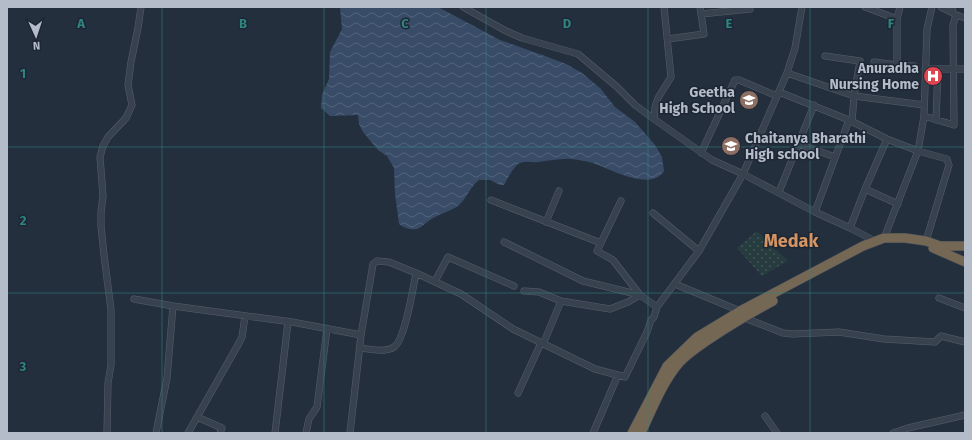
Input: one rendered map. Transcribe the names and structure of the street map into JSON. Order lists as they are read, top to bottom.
{
  "districts": ["Medak"],
  "places": {
    "hospital": ["Anuradha Nursing Home"],
    "school or university": ["Geetha High School", "Chaitanya Bharathi High school"]
  },
  "north": "bottom",
  "grid": {
    "columns": [
      "A",
      "B",
      "C",
      "D",
      "E",
      "F"
    ],
    "rows": ["1", "2", "3"]
  }
}
